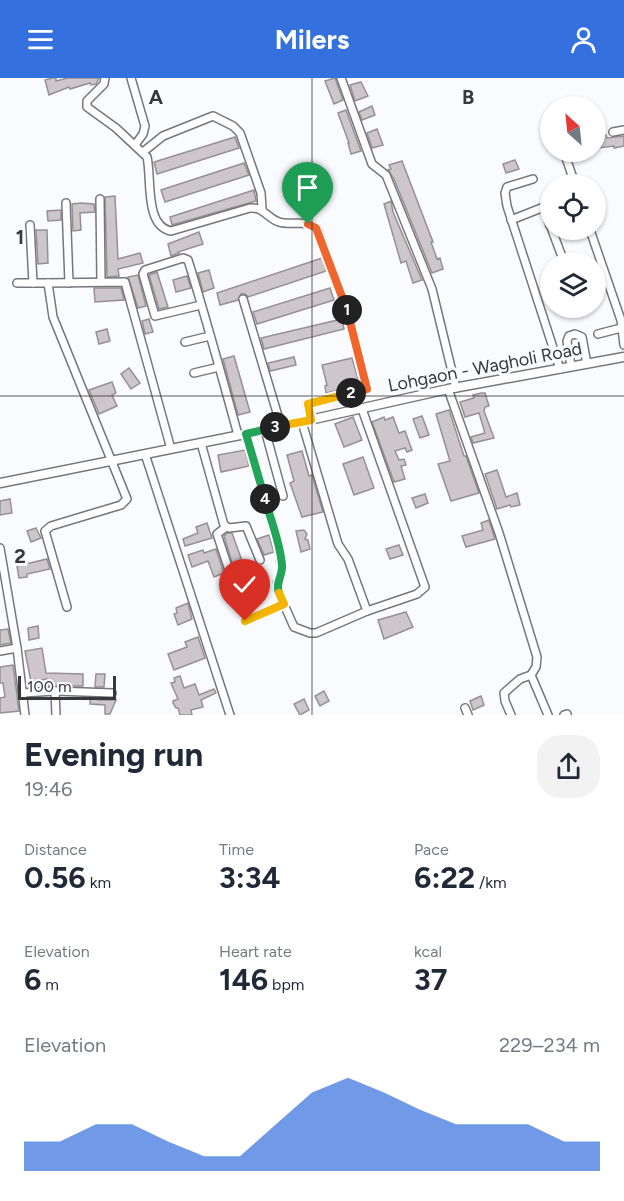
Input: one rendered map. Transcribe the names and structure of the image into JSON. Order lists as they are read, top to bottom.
{
  "streets": {
    "main road": ["Lohgaon - Wagholi Road"]
  },
  "scale_bar": "100 m",
  "north": "top left",
  "page": {
    "header": "Milers",
    "pins": [
      "1",
      "2",
      "3",
      "4"
    ],
    "scale": "100 m",
    "heading": ["Evening run", "19:46"],
    "stats": [
      ["Distance", "0.56 km"],
      ["Time", "3:34"],
      ["Pace", "6:22 /km"],
      ["Elevation", "6 m"],
      ["Heart rate", "146 bpm"],
      ["kcal", "37"]
    ],
    "chart": ["Elevation", "229–234 m"]
  },
  "grid": {
    "columns": ["A", "B"],
    "rows": ["1", "2"]
  }
}
